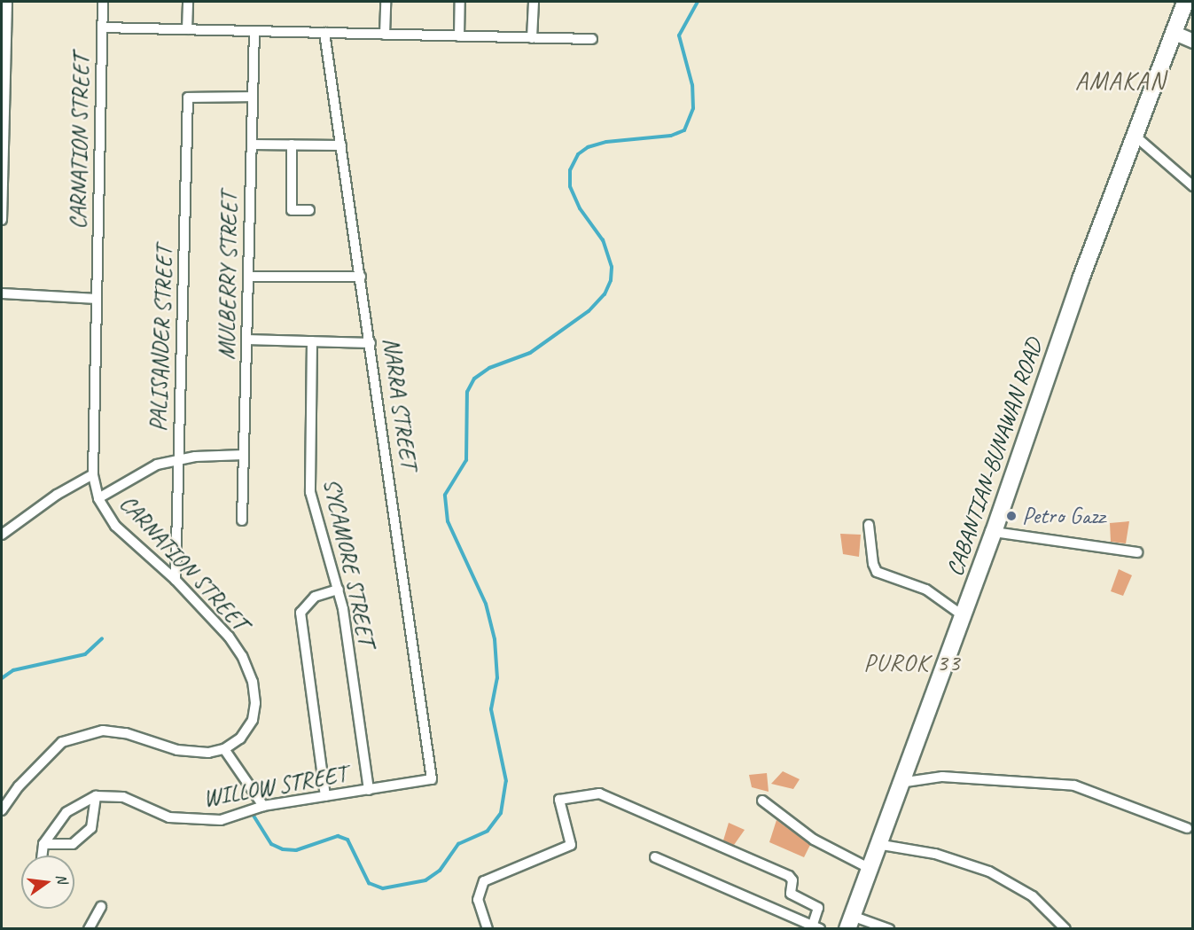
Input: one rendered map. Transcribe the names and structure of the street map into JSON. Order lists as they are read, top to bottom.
{
  "streets": {
    "main road": ["CABANTIAN-BUNAWAN ROAD"],
    "street": [
      "CARNATION STREET",
      "MULBERRY STREET",
      "PALISANDER STREET",
      "NARRA STREET",
      "SYCAMORE STREET",
      "WILLOW STREET"
    ]
  },
  "crossings": [
    ["CARNATION STREET", "PALISANDER STREET"],
    ["MULBERRY STREET", "PALISANDER STREET"],
    ["NARRA STREET", "WILLOW STREET"],
    ["SYCAMORE STREET", "WILLOW STREET"]
  ],
  "districts": ["AMAKAN", "PUROK 33"],
  "places": ["Petro Gazz"],
  "north": "right"
}
